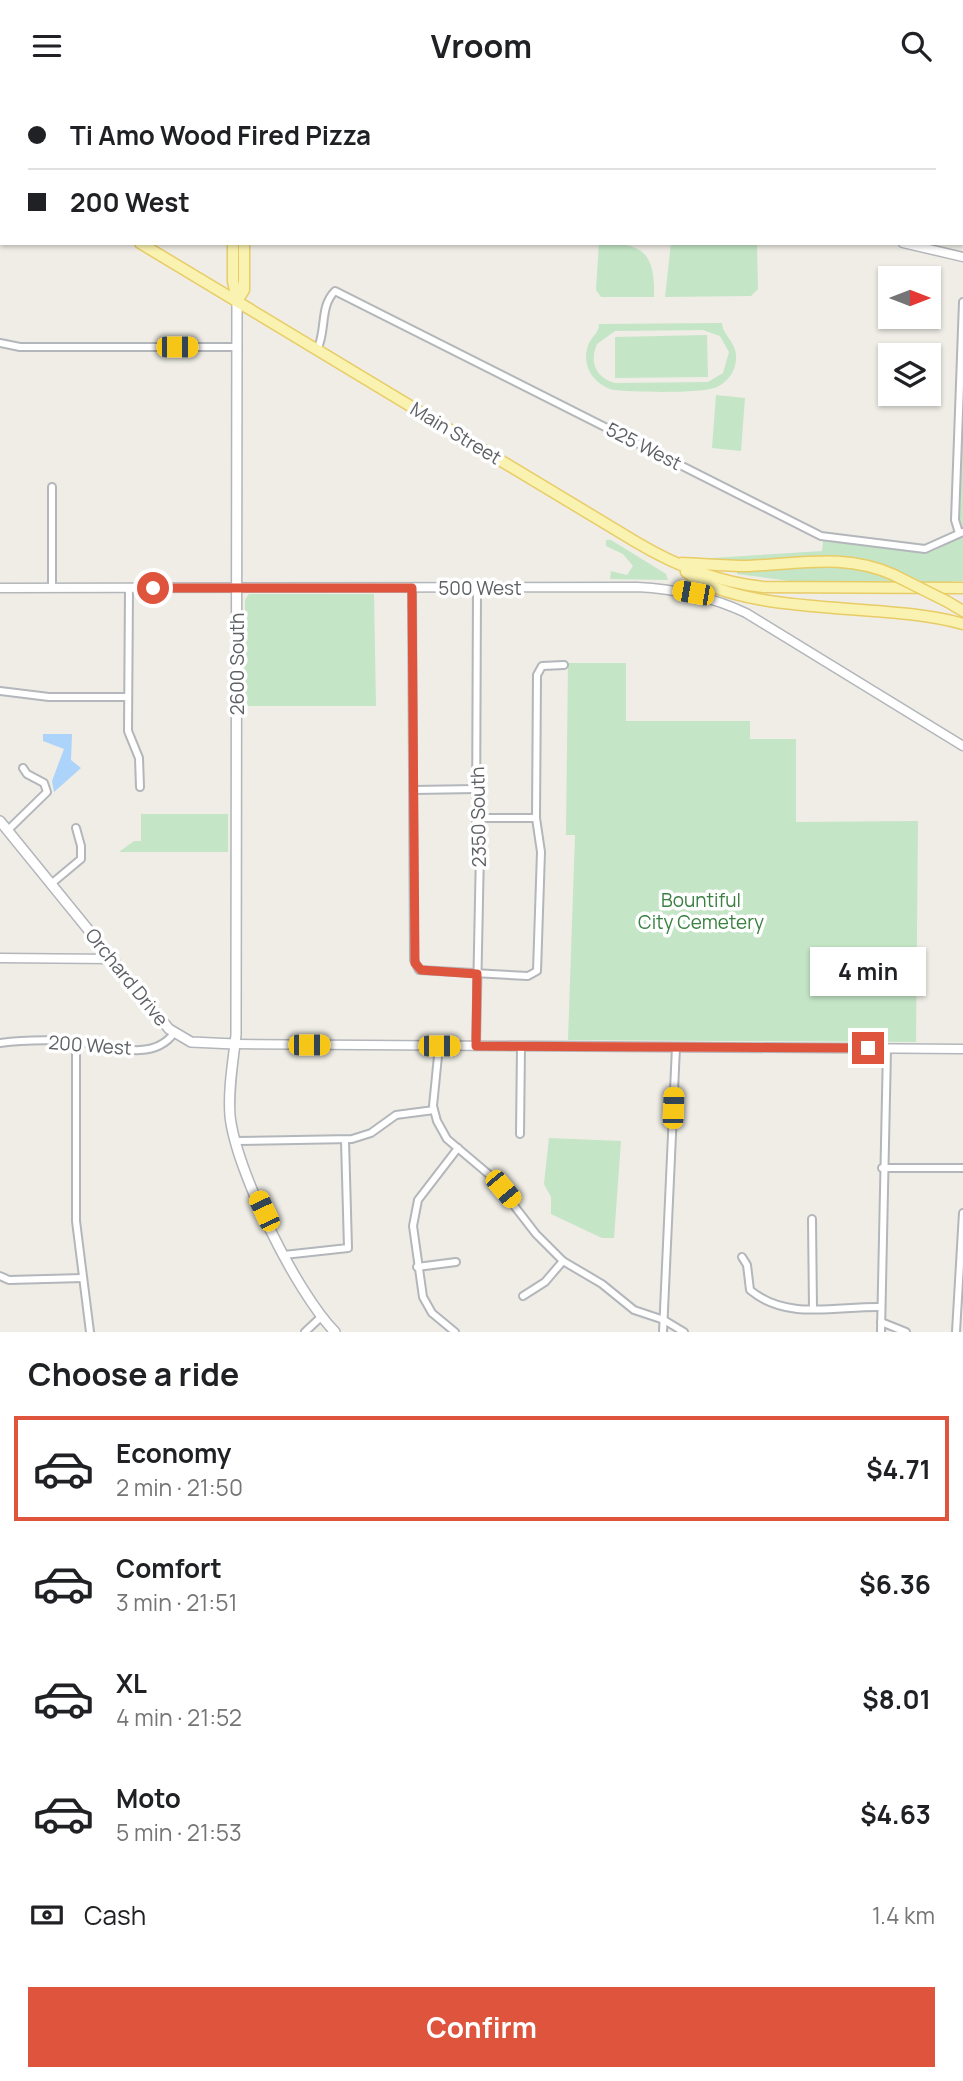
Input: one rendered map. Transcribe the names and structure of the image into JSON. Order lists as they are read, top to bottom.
{
  "streets": {
    "main road": ["Main Street", "2600 South", "Orchard Drive"],
    "street": [
      "525 West",
      "500 West",
      "2350 South",
      "200 West"
    ]
  },
  "crossings": [
    ["Main Street", "525 West"],
    ["Main Street", "2600 South"],
    ["500 West", "2600 South"],
    ["500 West", "2350 South"],
    ["2600 South", "Orchard Drive"],
    ["Orchard Drive", "200 West"]
  ],
  "parks": ["Bountiful City Cemetery"],
  "north": "right",
  "page": {
    "header": "Vroom",
    "banner": ["Ti Amo Wood Fired Pizza", "200 West"],
    "bubble": "4 min",
    "heading": "Choose a ride",
    "list": [
      {
        "name": "Economy",
        "note": "2 min · 21:50",
        "value": "$4.71"
      },
      {
        "name": "Comfort",
        "note": "3 min · 21:51",
        "value": "$6.36"
      },
      {
        "name": "XL",
        "note": "4 min · 21:52",
        "value": "$8.01"
      },
      {
        "name": "Moto",
        "note": "5 min · 21:53",
        "value": "$4.63"
      }
    ],
    "pay": ["Cash", "1.4 km"],
    "buttons": "Confirm"
  }
}
